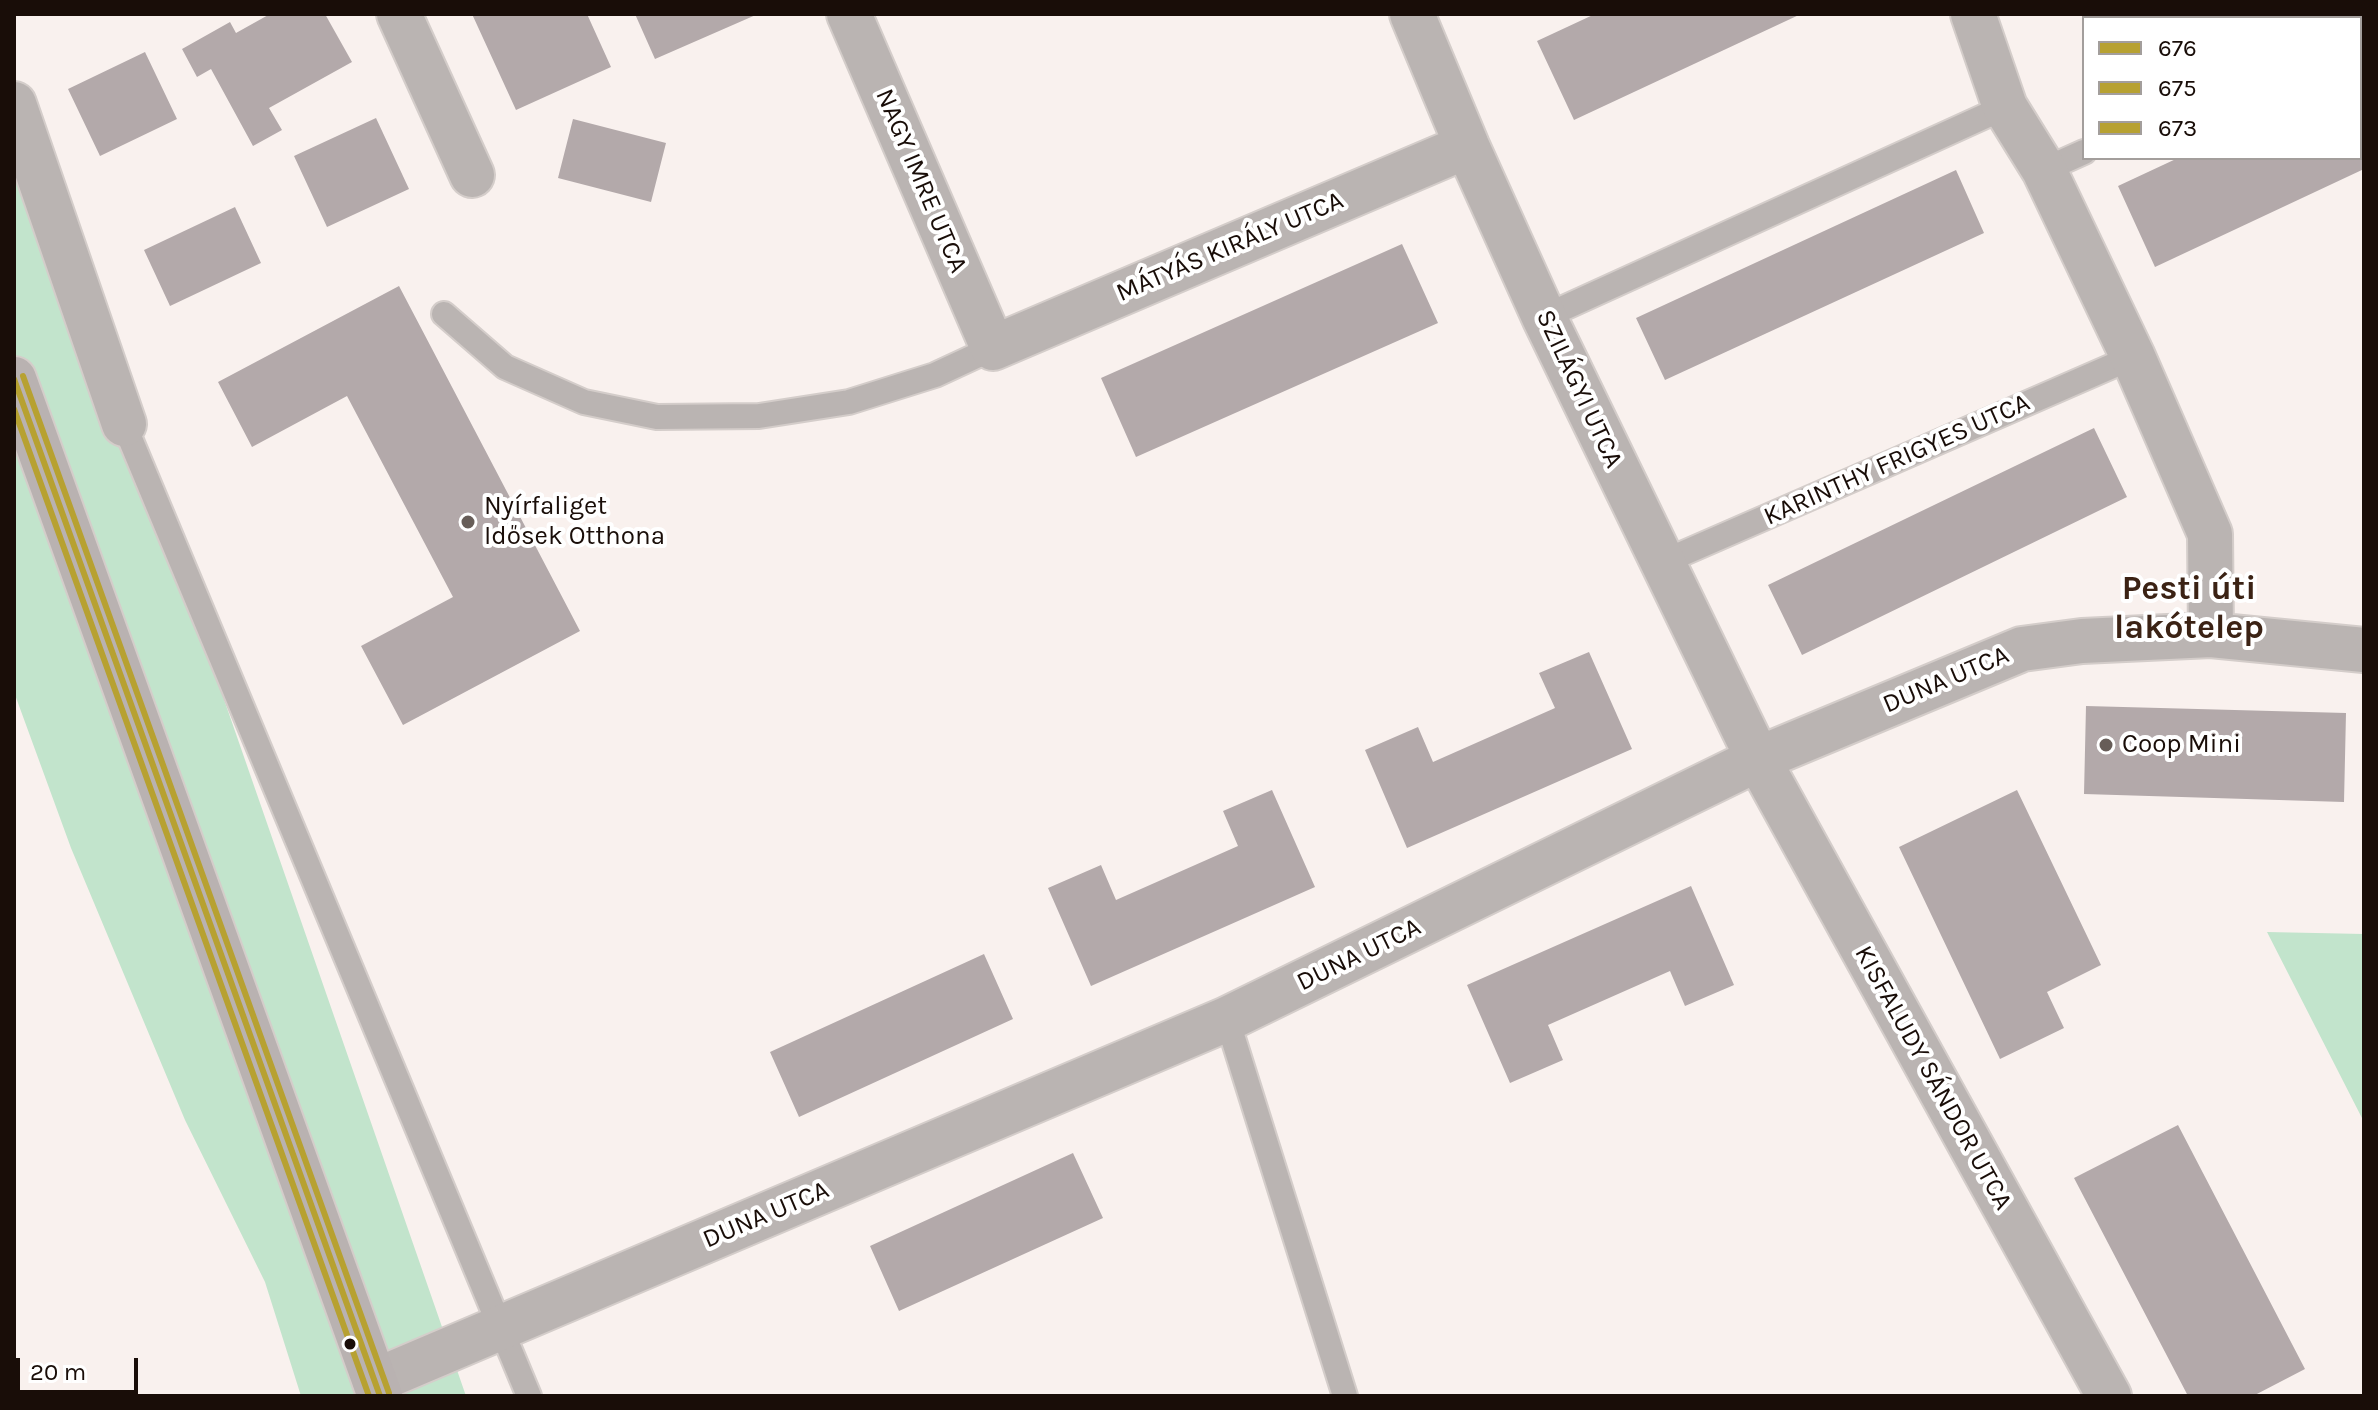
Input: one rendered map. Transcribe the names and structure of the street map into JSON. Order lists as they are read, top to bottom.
{
  "streets": {
    "street": [
      "NAGY IMRE UTCA",
      "MÁTYÁS KIRÁLY UTCA",
      "SZILÁGYI UTCA",
      "DUNA UTCA",
      "KISFALUDY SÁNDOR UTCA"
    ],
    "lane": ["KARINTHY FRIGYES UTCA"]
  },
  "crossings": [
    ["NAGY IMRE UTCA", "MÁTYÁS KIRÁLY UTCA"],
    ["MÁTYÁS KIRÁLY UTCA", "SZILÁGYI UTCA"],
    ["SZILÁGYI UTCA", "KARINTHY FRIGYES UTCA"],
    ["SZILÁGYI UTCA", "DUNA UTCA"],
    ["SZILÁGYI UTCA", "KISFALUDY SÁNDOR UTCA"],
    ["DUNA UTCA", "KISFALUDY SÁNDOR UTCA"]
  ],
  "districts": ["Pesti úti lakótelep"],
  "places": ["Nyírfaliget Idősek Otthona", "Coop Mini"],
  "lines": ["transit line 673", "transit line 676", "transit line 675"],
  "legend": ["676", "675", "673"],
  "scale_bar": "20 m"
}
